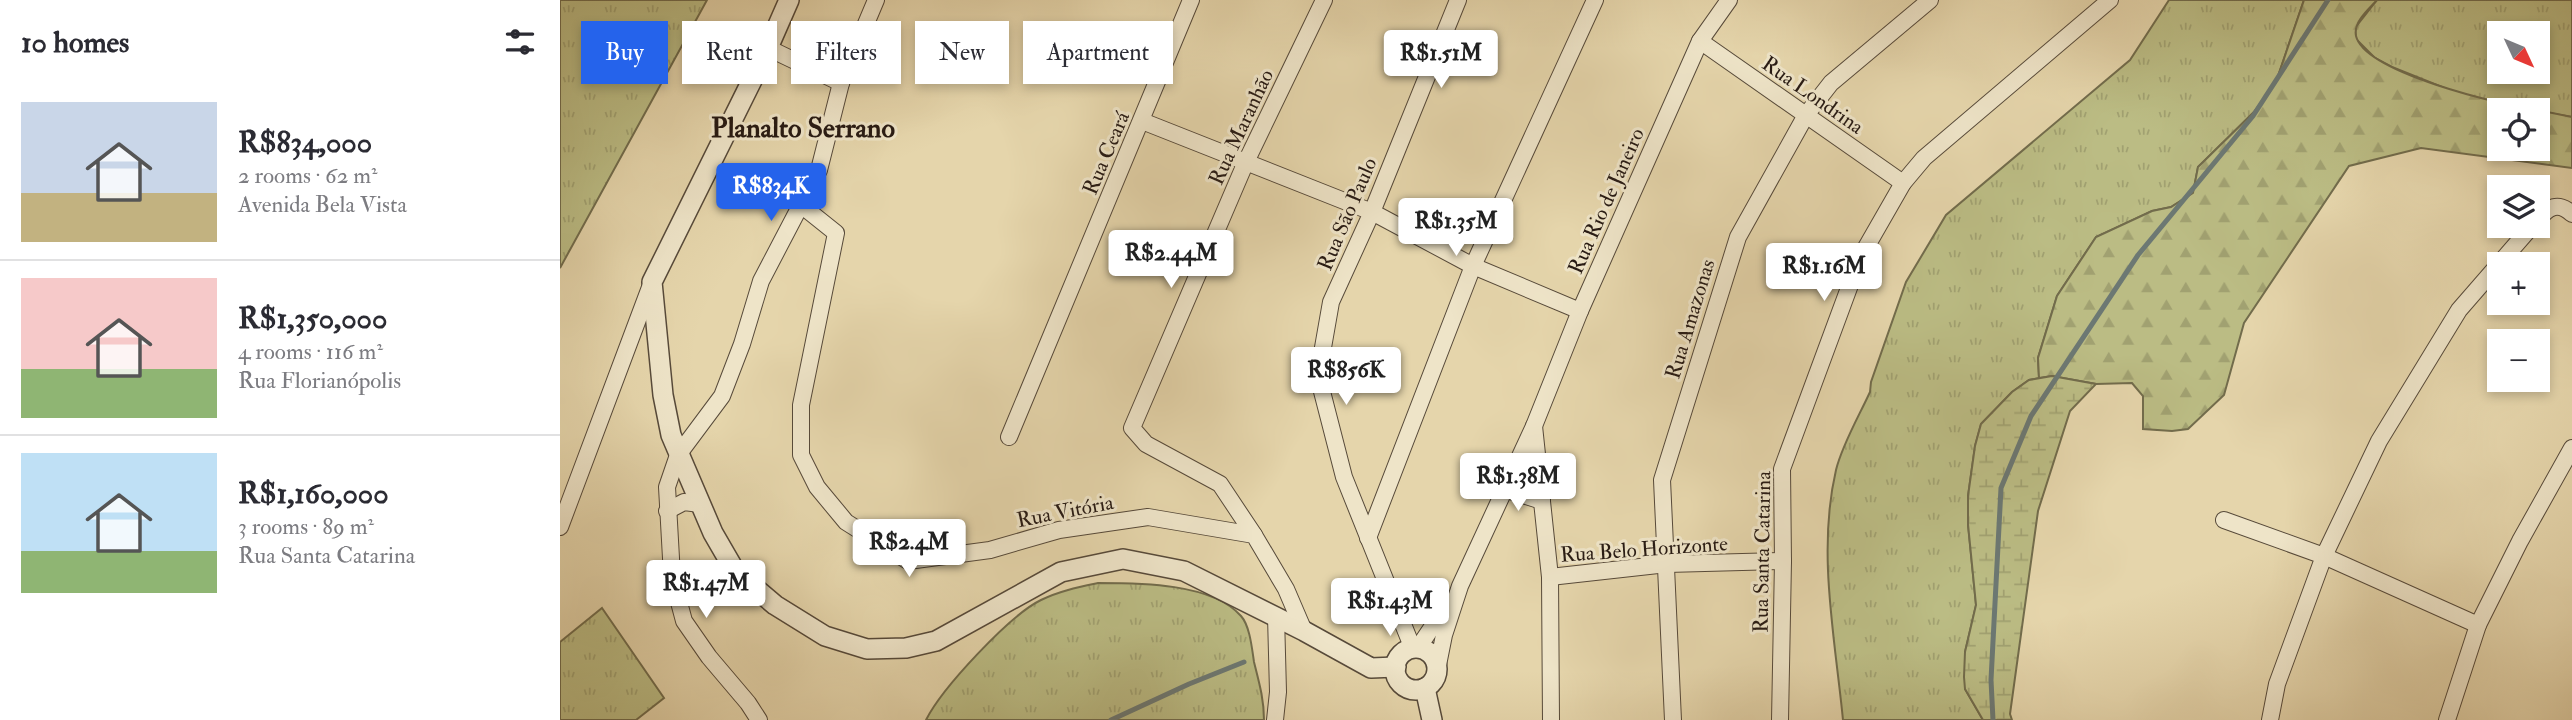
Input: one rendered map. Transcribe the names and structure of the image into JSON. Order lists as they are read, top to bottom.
{
  "streets": {
    "street": [
      "Rua Londrina",
      "Rua Maranhão",
      "Rua Ceará",
      "Rua Rio de Janeiro",
      "Rua São Paulo",
      "Rua Amazonas",
      "Rua Vitória",
      "Rua Belo Horizonte",
      "Rua Santa Catarina"
    ]
  },
  "crossings": [
    ["Rua Londrina", "Rua Rio de Janeiro"],
    ["Rua Londrina", "Rua Amazonas"],
    ["Rua Londrina", "Rua Santa Catarina"],
    ["Rua Maranhão", "Rua Vitória"],
    ["Rua Rio de Janeiro", "Rua São Paulo"],
    ["Rua Rio de Janeiro", "Rua Belo Horizonte"],
    ["Rua Amazonas", "Rua Belo Horizonte"],
    ["Rua Belo Horizonte", "Rua Santa Catarina"]
  ],
  "districts": ["Planalto Serrano"],
  "north": "bottom right",
  "page": {
    "heading": "10 homes",
    "map_buttons": ["+", "−"],
    "chip": [
      "Buy",
      "Rent",
      "Filters",
      "New",
      "Apartment"
    ],
    "price": [
      "R$1.51M",
      "R$834K",
      "R$1.35M",
      "R$2.44M",
      "R$1.16M",
      "R$856K",
      "R$1.38M",
      "R$2.4M",
      "R$1.47M",
      "R$1.43M"
    ],
    "list": [
      {
        "name": "R$834,000",
        "note": "2 rooms · 62 m² · Avenida Bela Vista"
      },
      {
        "name": "R$1,350,000",
        "note": "4 rooms · 116 m² · Rua Florianópolis"
      },
      {
        "name": "R$1,160,000",
        "note": "3 rooms · 89 m² · Rua Santa Catarina"
      }
    ]
  }
}
